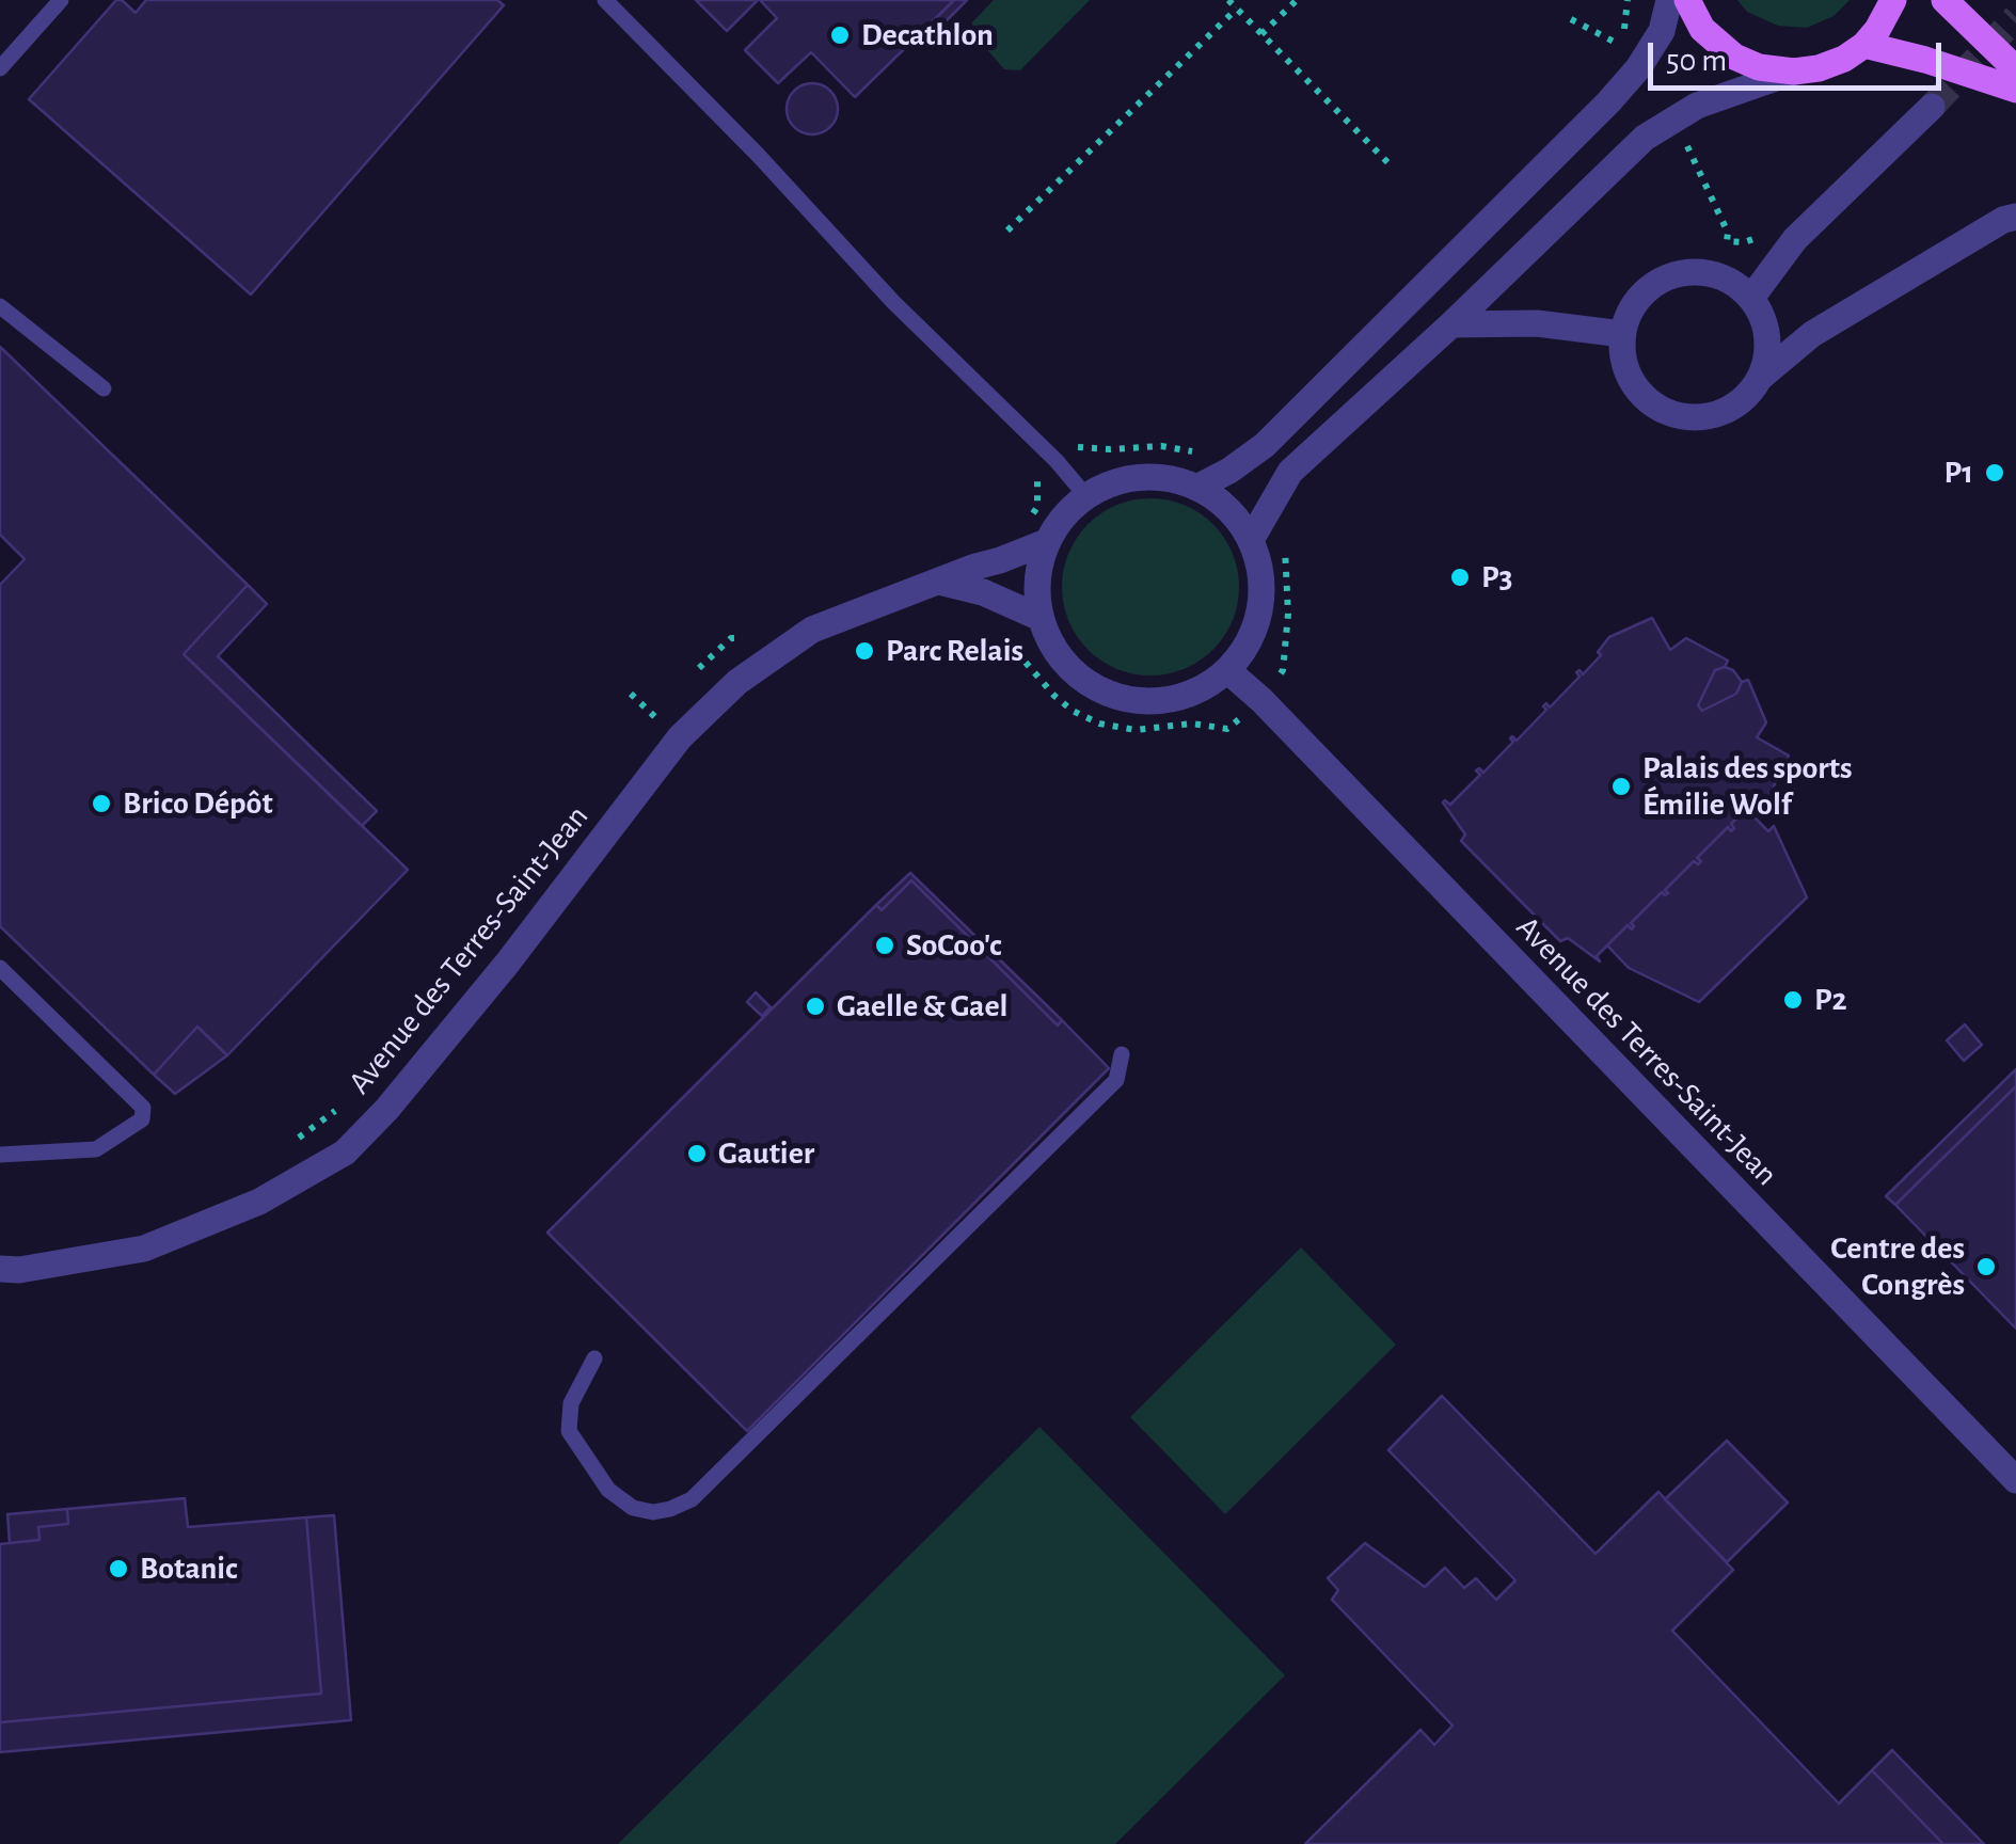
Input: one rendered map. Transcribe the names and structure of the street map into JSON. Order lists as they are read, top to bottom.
{
  "streets": {
    "street": ["Avenue des Terres-Saint-Jean"]
  },
  "places": [
    "Decathlon",
    "P1",
    "P3",
    "Parc Relais",
    "Palais des sports Émilie Wolf",
    "Brico Dépôt",
    "SoCoo'c",
    "P2",
    "Gaelle & Gael",
    "Gautier",
    "Centre des Congrès",
    "Botanic"
  ],
  "scale_bar": "50 m"
}
